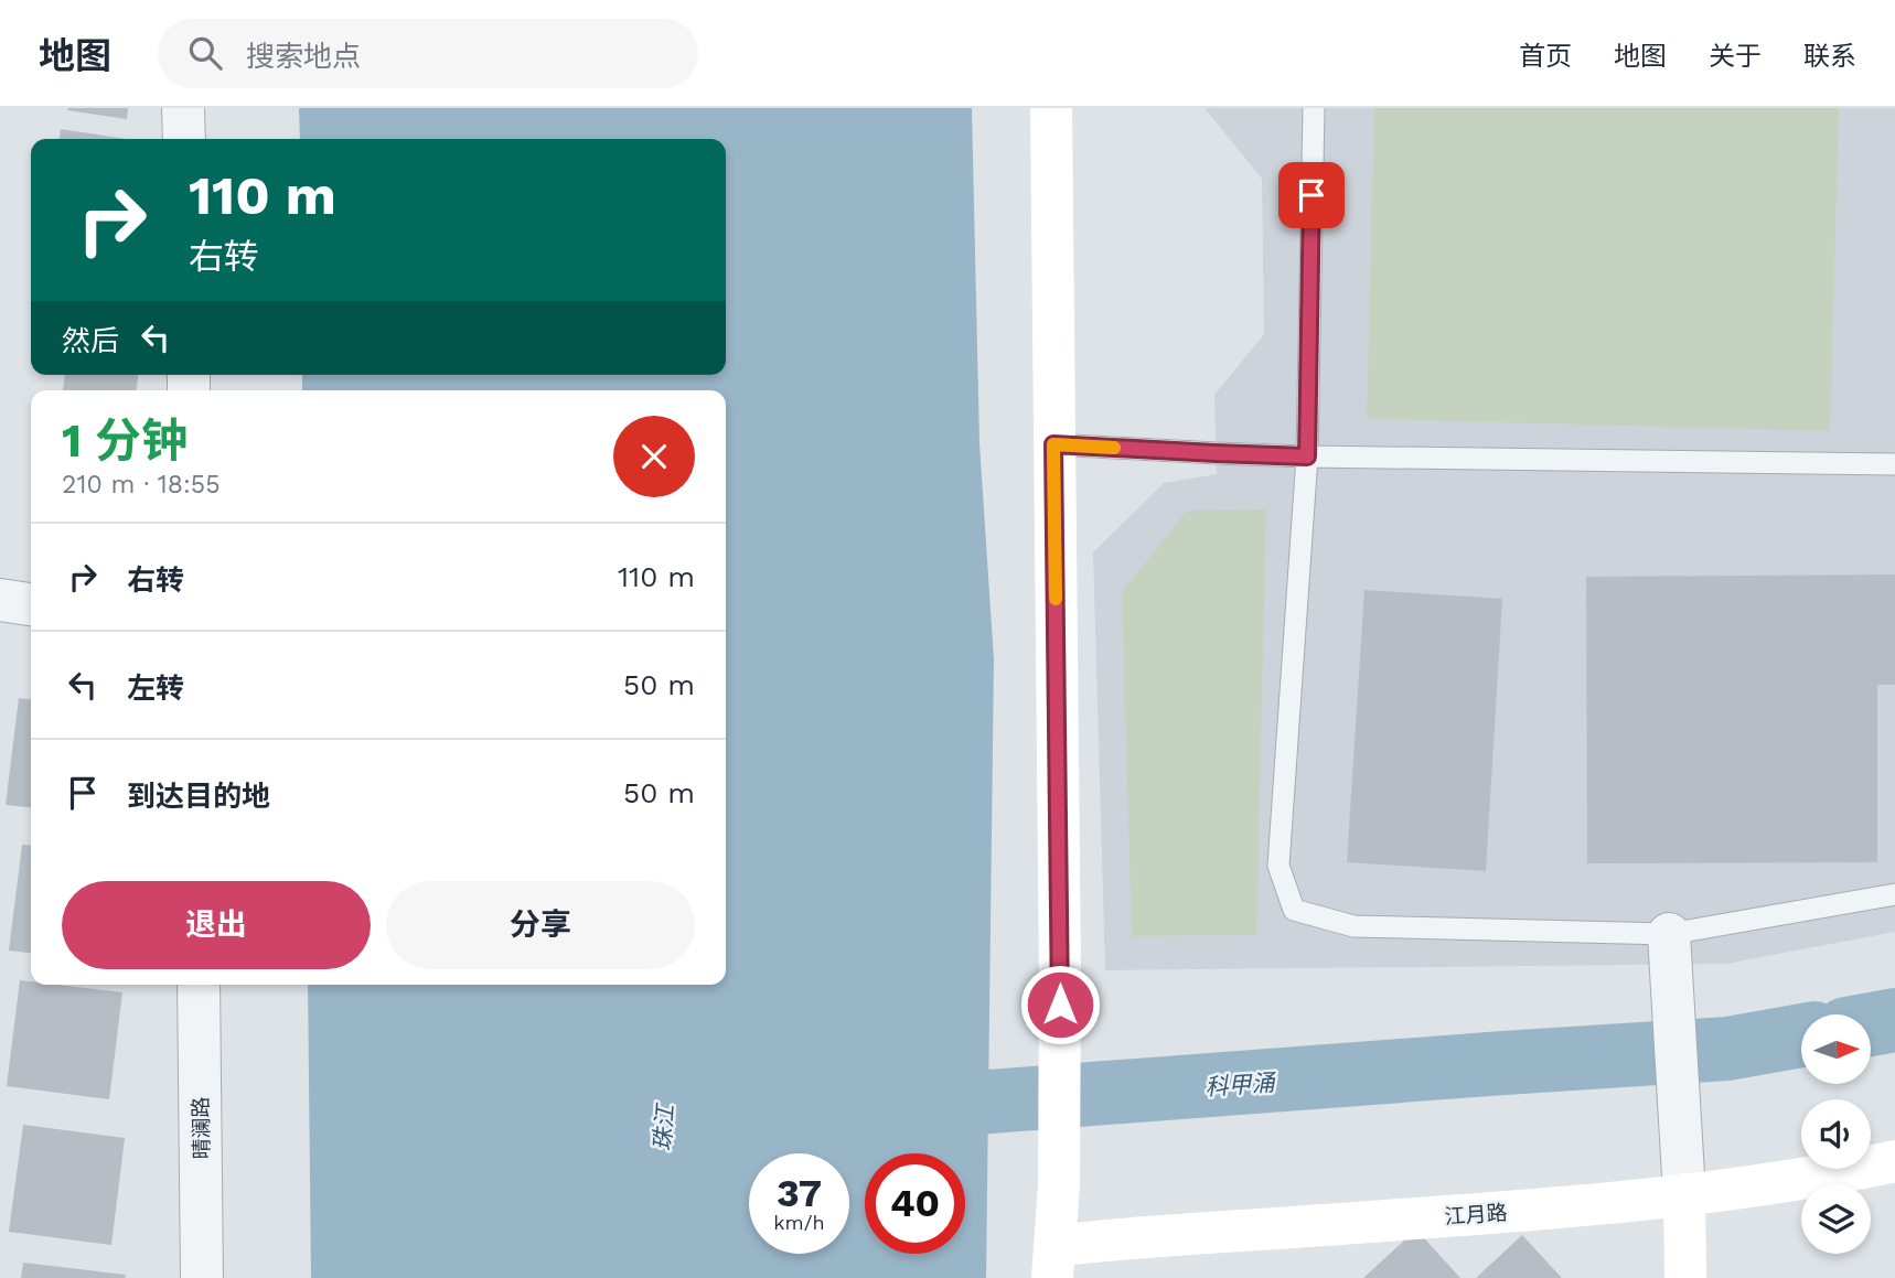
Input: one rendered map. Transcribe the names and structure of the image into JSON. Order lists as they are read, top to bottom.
{
  "streets": {
    "street": ["晴澜路", "江月路"]
  },
  "water": ["科甲涌", "珠江"],
  "north": "right",
  "page": {
    "header": "地图",
    "search": "搜索地点",
    "nav": [
      "首页",
      "地图",
      "关于",
      "联系"
    ],
    "turn": ["110 m", "右转"],
    "then": "然后",
    "heading": ["1 分钟", "210 m · 18:55"],
    "list": [
      {
        "name": "右转",
        "value": "110 m"
      },
      {
        "name": "左转",
        "value": "50 m"
      },
      {
        "name": "到达目的地",
        "value": "50 m"
      }
    ],
    "buttons": ["退出", "分享"],
    "speed": "37 km/h",
    "limit": "40"
  }
}
